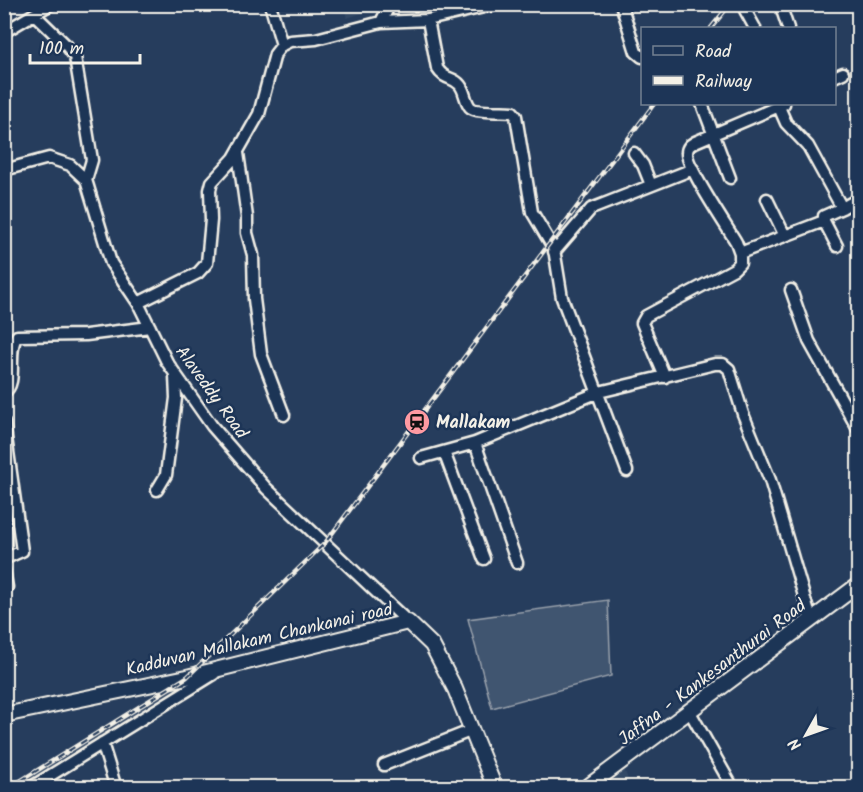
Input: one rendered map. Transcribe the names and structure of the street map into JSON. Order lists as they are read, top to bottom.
{
  "streets": {
    "main road": ["Kadduvan Mallakam Chankanai road", "Jaffna - Kankesanthurai Road"],
    "street": ["Alaveddy Road"]
  },
  "crossings": [
    ["Alaveddy Road", "Kadduvan Mallakam Chankanai road"]
  ],
  "places": {
    "station": ["Mallakam"]
  },
  "legend": ["Road", "Railway"],
  "scale_bar": "100 m",
  "north": "bottom left"
}
